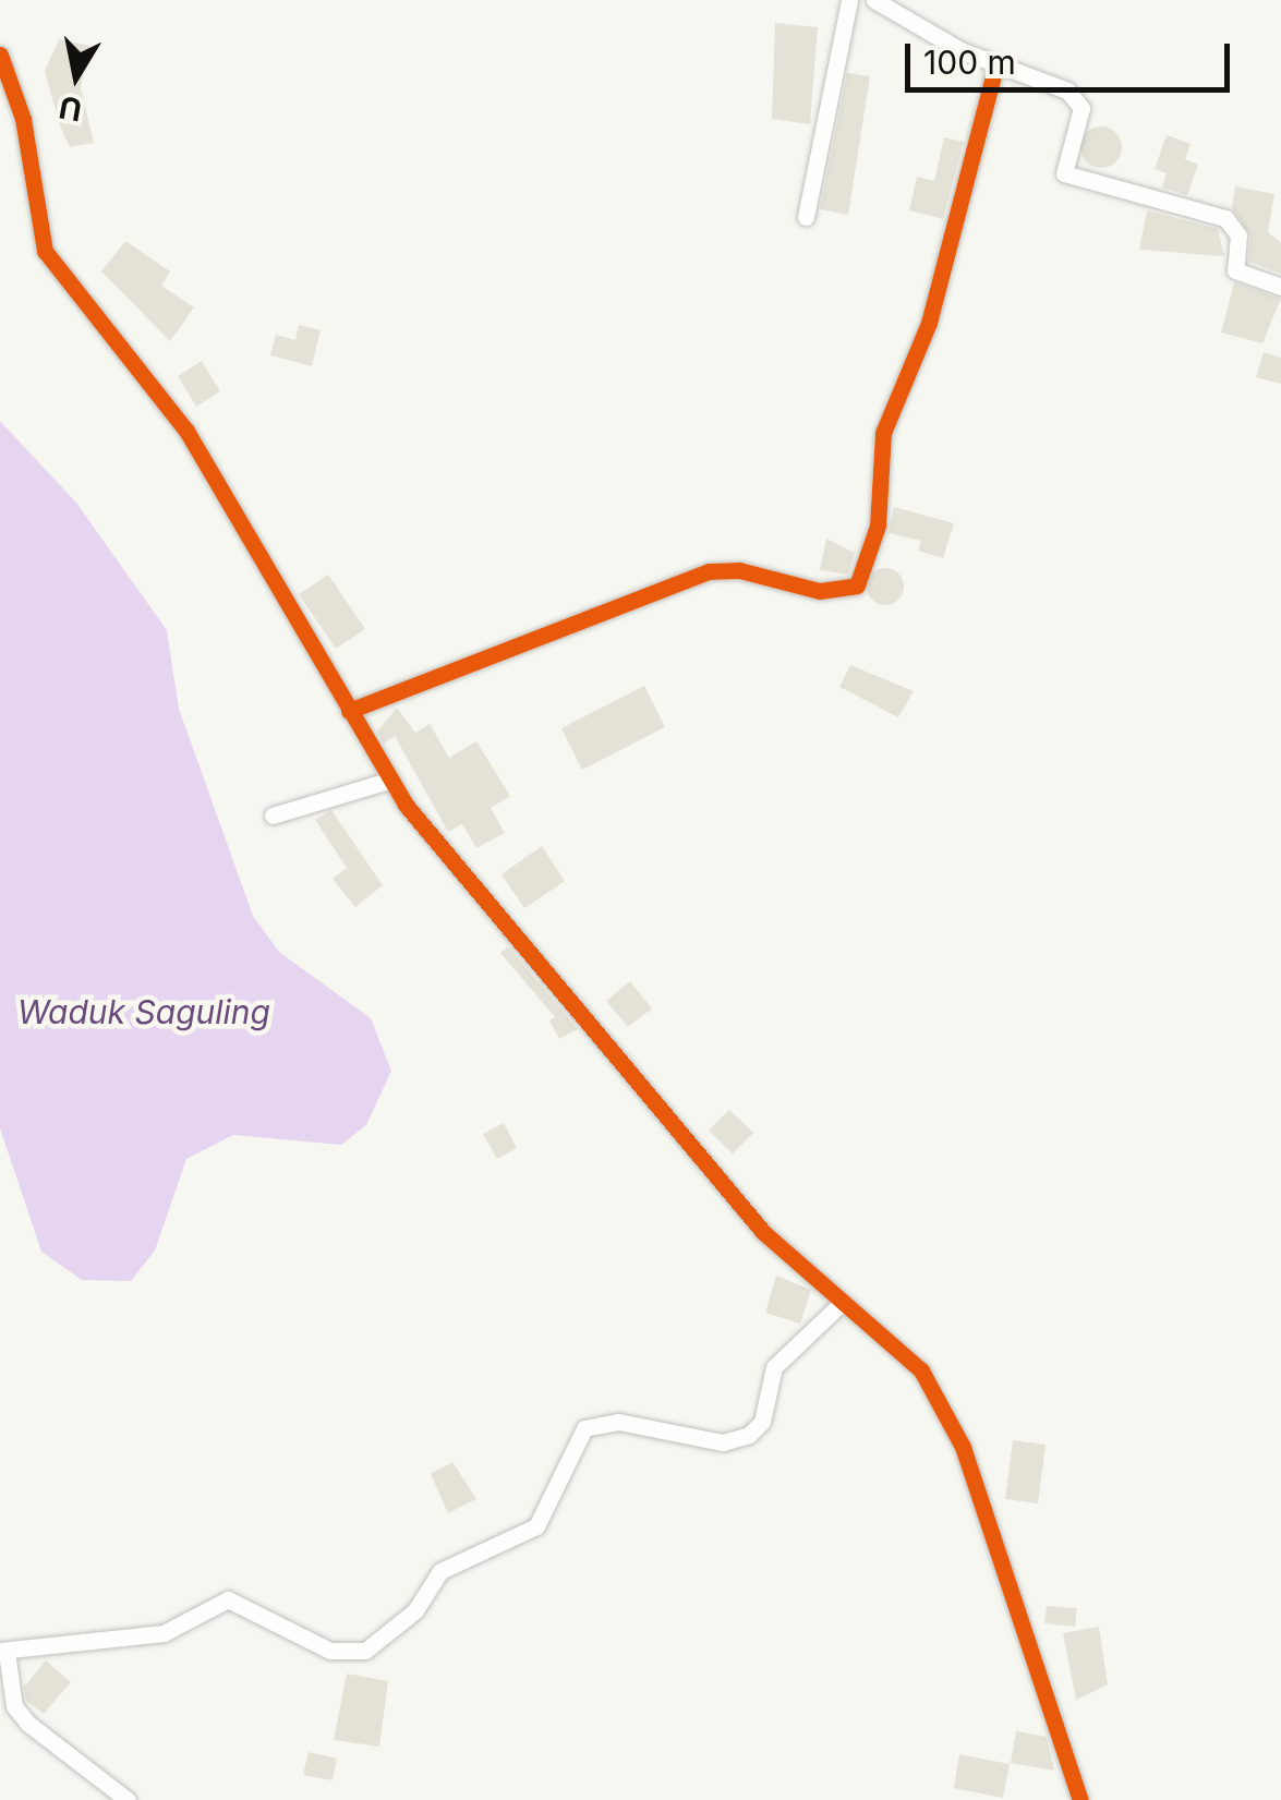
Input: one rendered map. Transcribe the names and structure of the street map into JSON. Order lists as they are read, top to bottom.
{
  "water": ["Waduk Saguling"],
  "scale_bar": "100 m",
  "north": "bottom"
}
